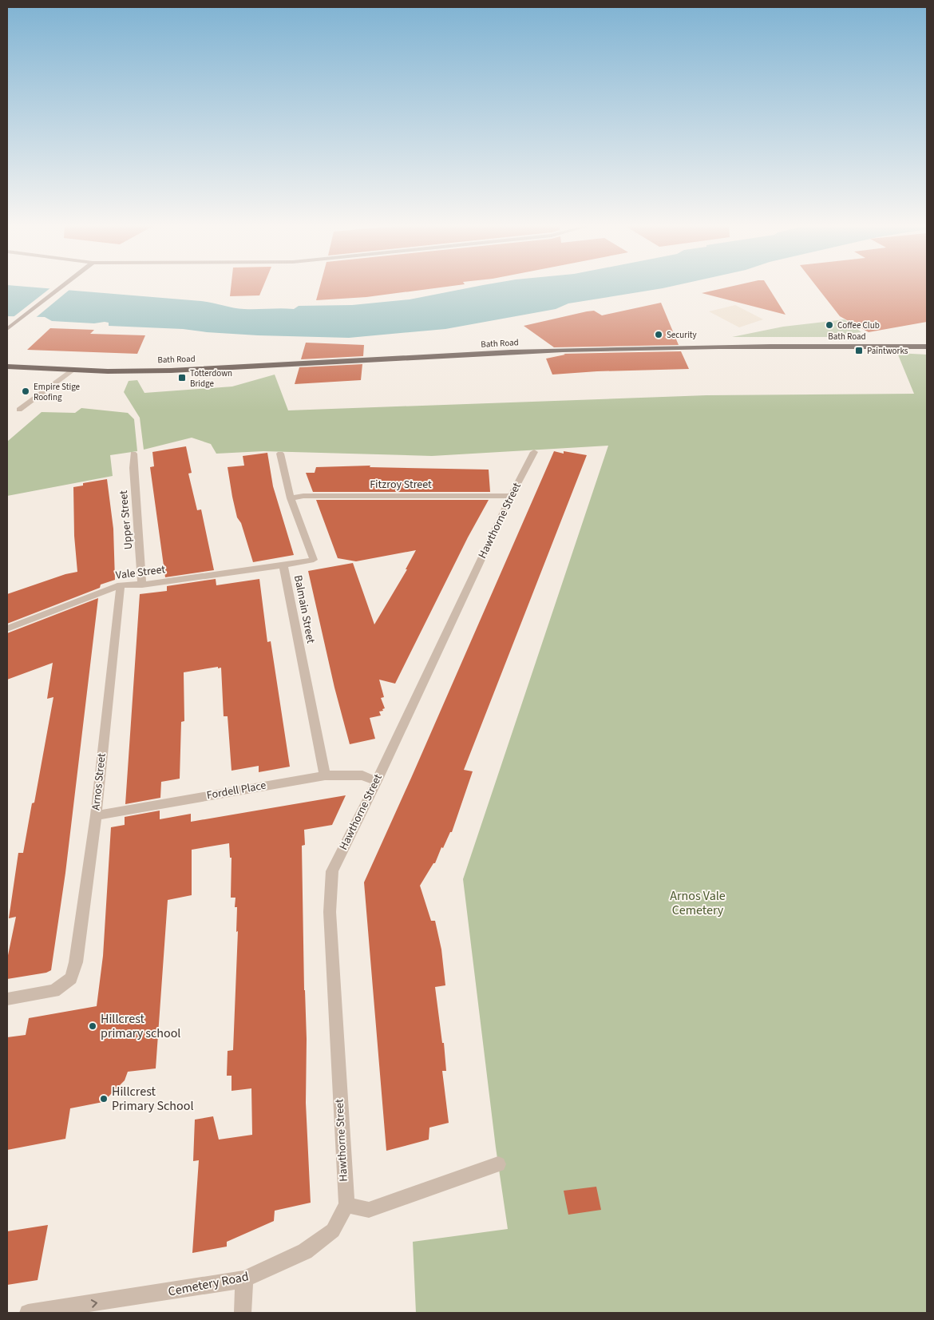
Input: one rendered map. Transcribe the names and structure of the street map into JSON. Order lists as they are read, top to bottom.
{
  "streets": {
    "highway": ["Bath Road"],
    "street": [
      "Fitzroy Street",
      "Upper Street",
      "Hawthorne Street",
      "Vale Street",
      "Balmain Street",
      "Arnos Street",
      "Fordell Place",
      "Cemetery Road"
    ]
  },
  "crossings": [
    ["Fitzroy Street", "Hawthorne Street"],
    ["Fitzroy Street", "Balmain Street"],
    ["Upper Street", "Vale Street"],
    ["Hawthorne Street", "Fordell Place"],
    ["Hawthorne Street", "Cemetery Road"],
    ["Vale Street", "Balmain Street"],
    ["Vale Street", "Arnos Street"],
    ["Balmain Street", "Fordell Place"],
    ["Arnos Street", "Fordell Place"]
  ],
  "one_way": ["Cemetery Road"],
  "parks": ["Arnos Vale Cemetery"],
  "places": {
    "other": [
      "Coffee Club",
      "Security",
      "Empire Stige Roofing",
      "Hillcrest primary school",
      "Hillcrest Primary School"
    ],
    "transit": ["Paintworks", "Totterdown Bridge"]
  }
}
